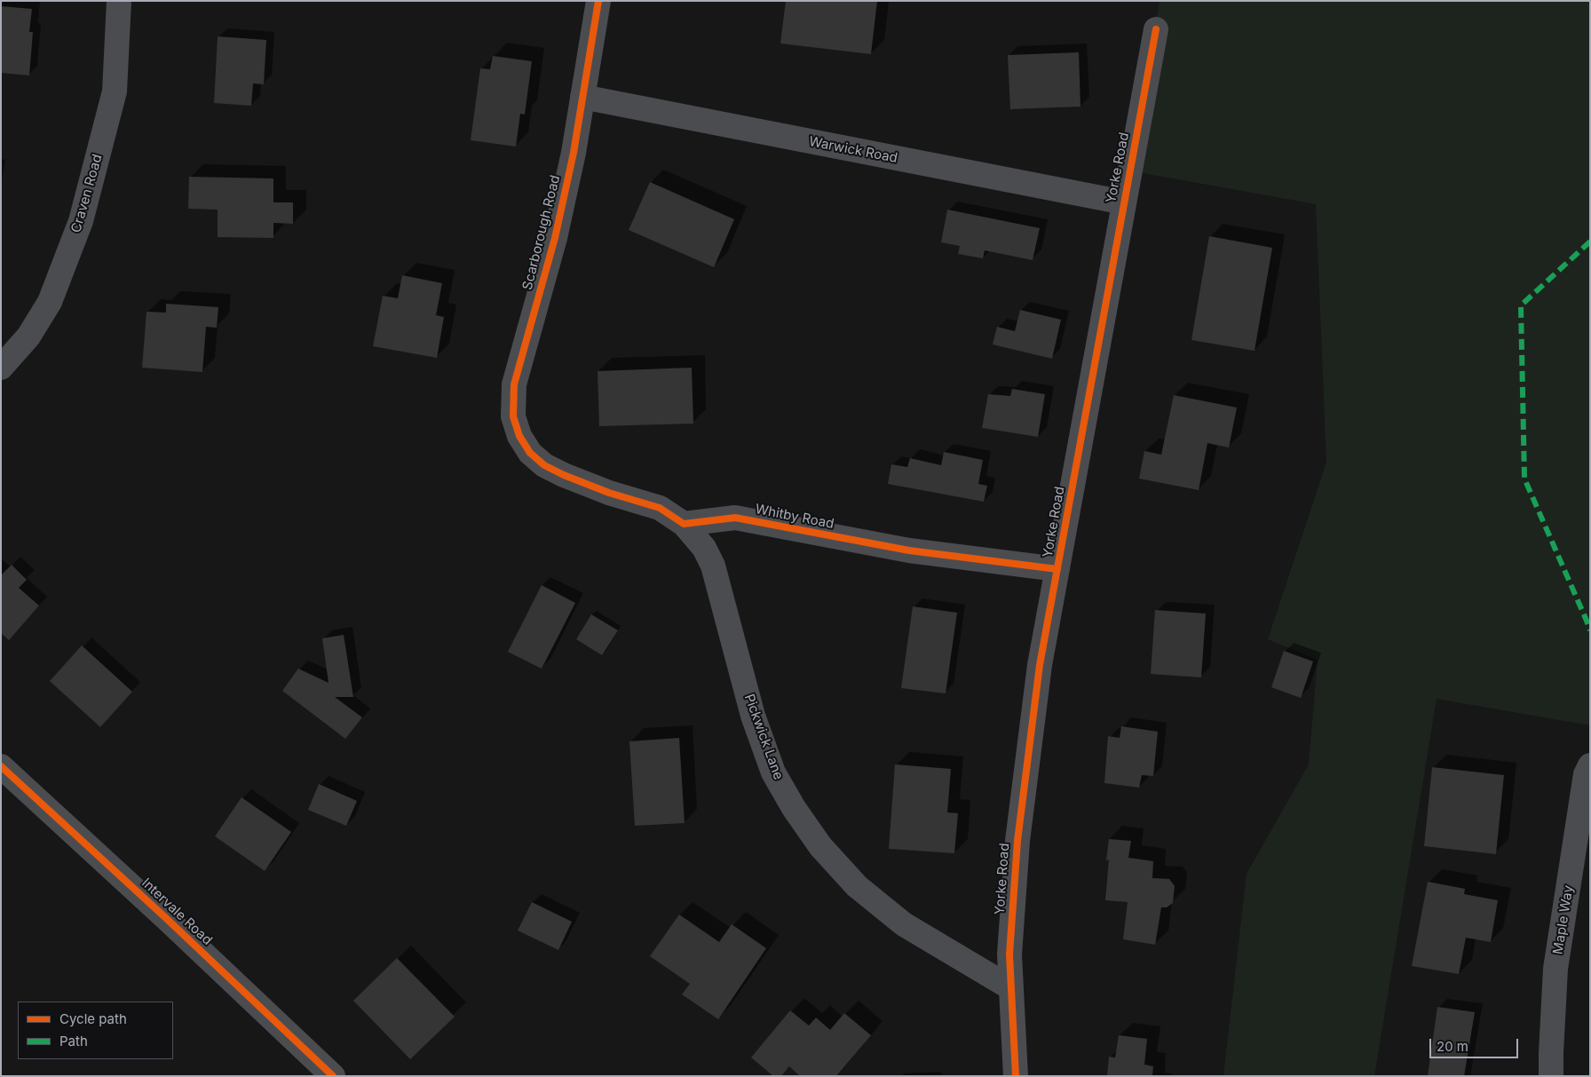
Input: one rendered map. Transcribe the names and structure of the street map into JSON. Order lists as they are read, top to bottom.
{
  "streets": {
    "street": [
      "Warwick Road",
      "Yorke Road",
      "Craven Road",
      "Scarborough Road",
      "Whitby Road",
      "Pickwick Lane",
      "Intervale Road",
      "Maple Way"
    ]
  },
  "crossings": [
    ["Warwick Road", "Yorke Road"],
    ["Warwick Road", "Scarborough Road"],
    ["Yorke Road", "Whitby Road"],
    ["Yorke Road", "Pickwick Lane"],
    ["Scarborough Road", "Whitby Road"],
    ["Scarborough Road", "Pickwick Lane"],
    ["Whitby Road", "Pickwick Lane"]
  ],
  "legend": ["Cycle path", "Path"],
  "scale_bar": "20 m"
}
